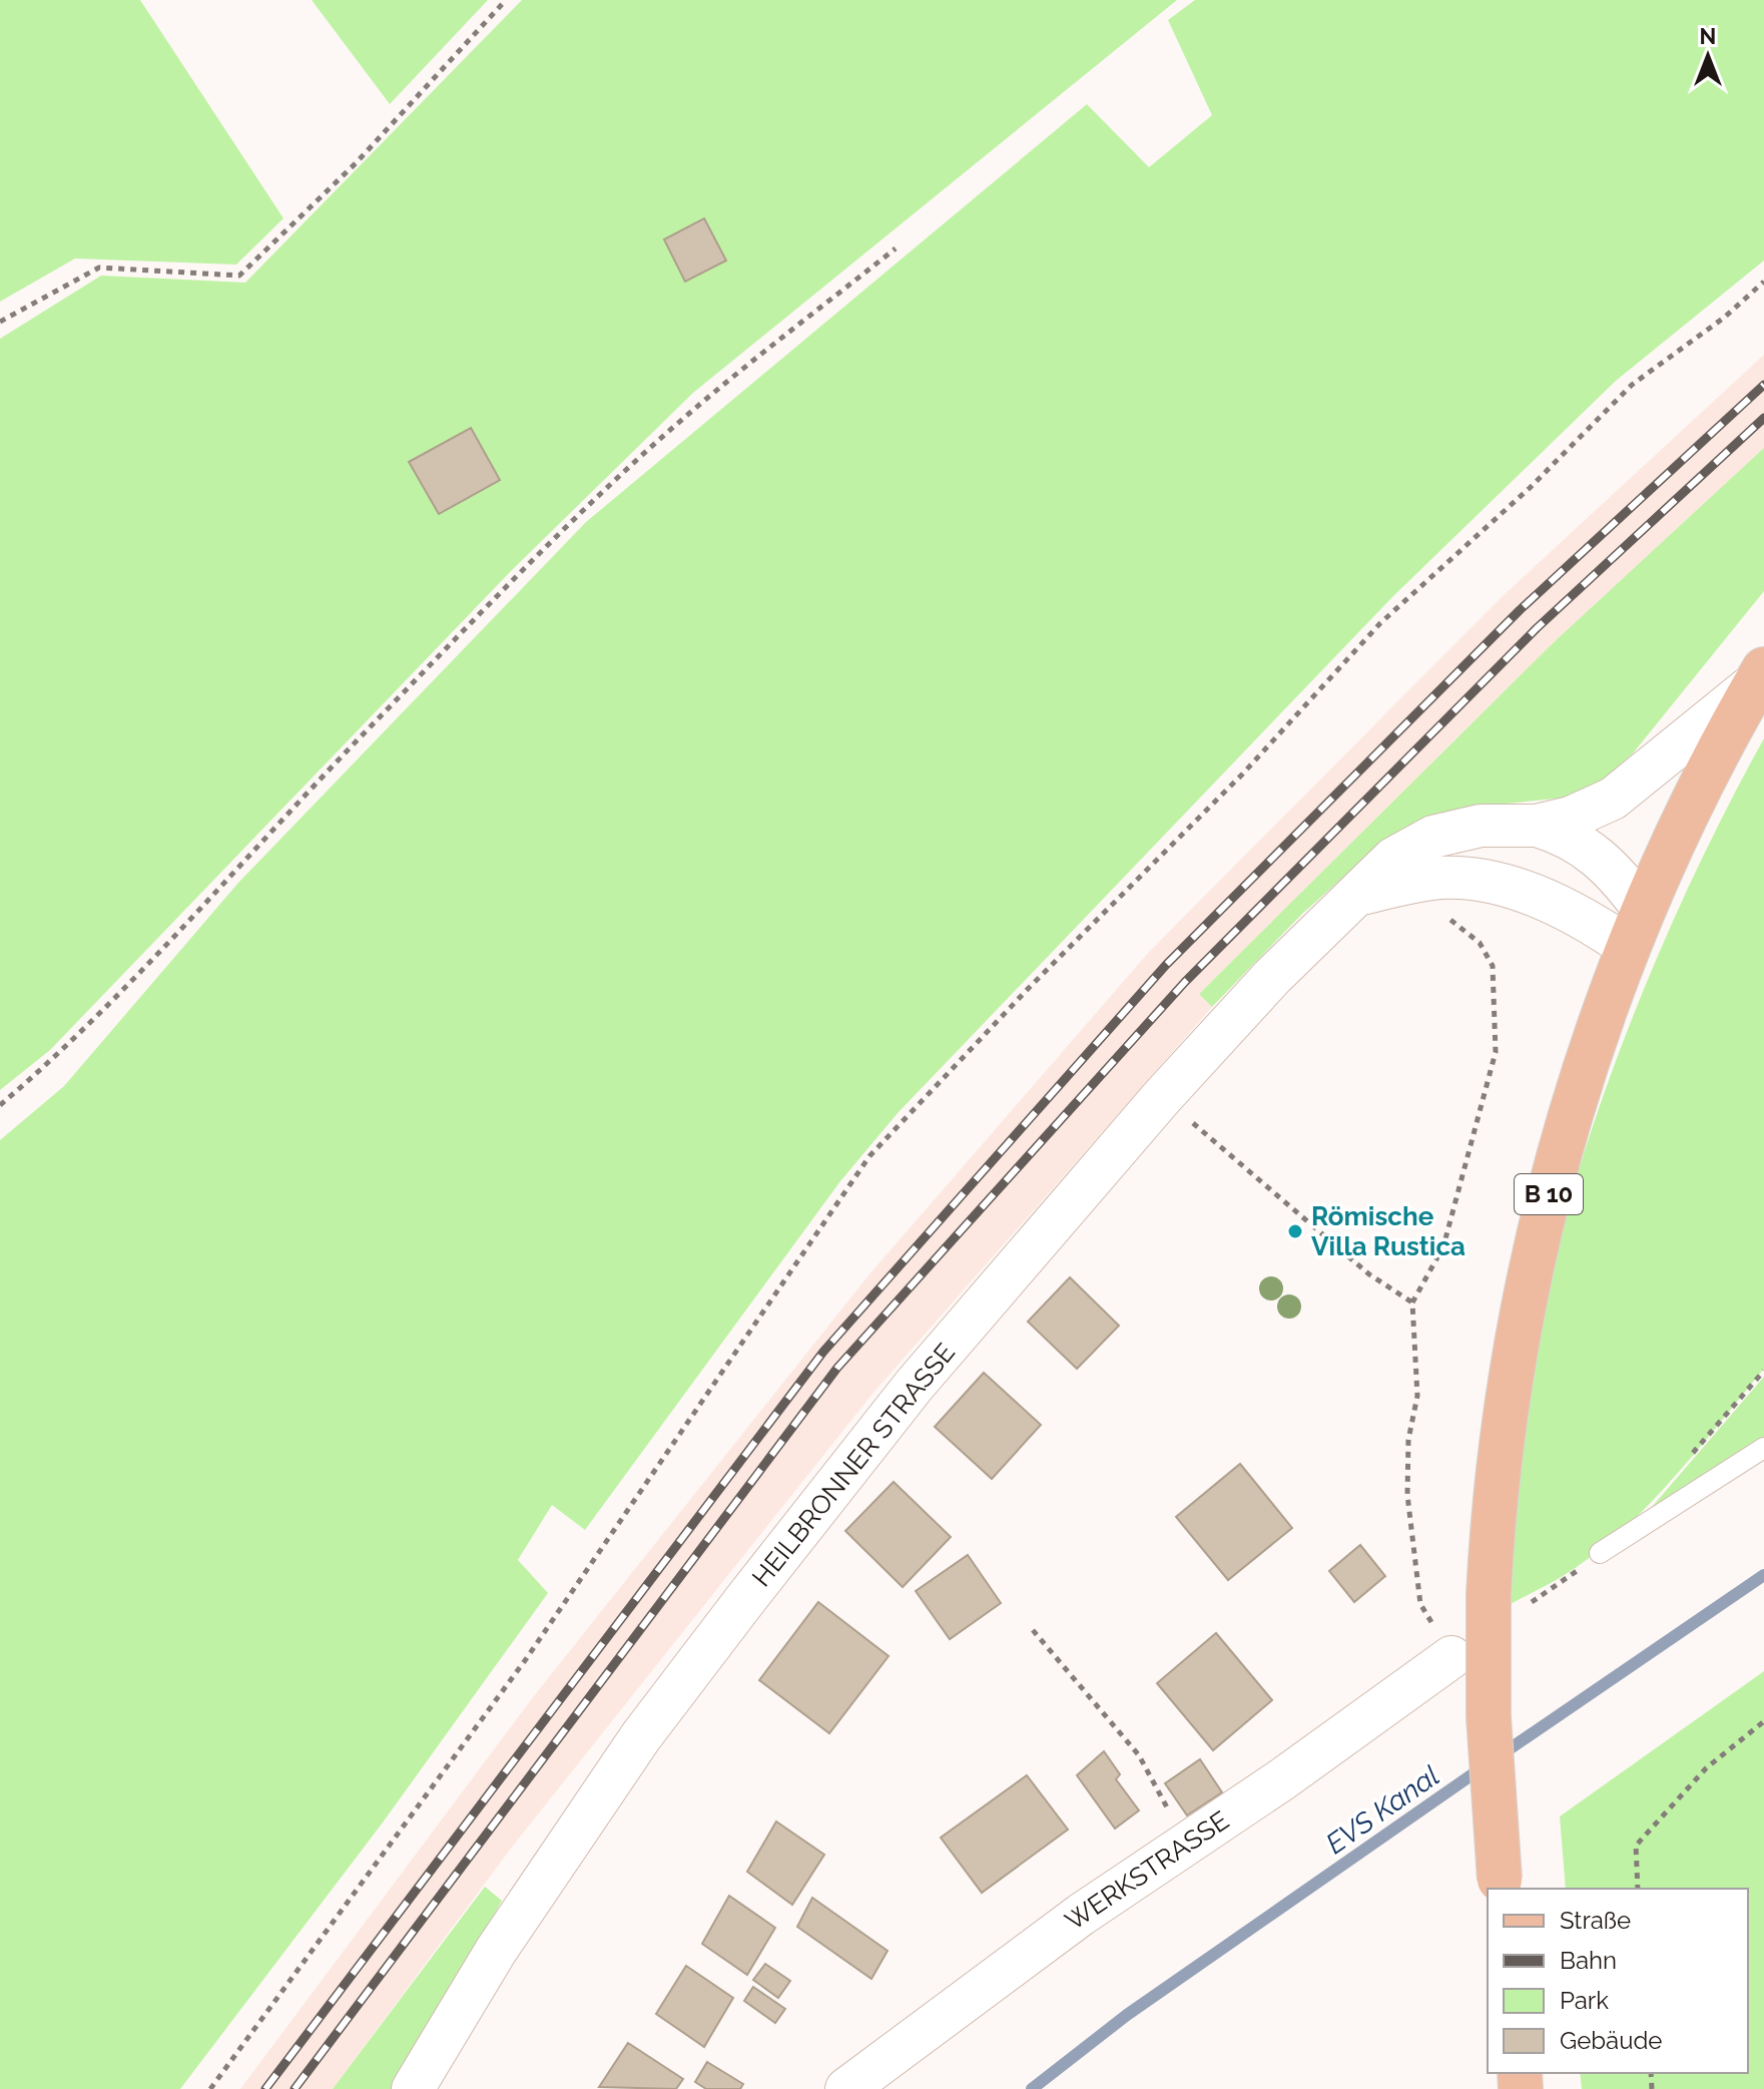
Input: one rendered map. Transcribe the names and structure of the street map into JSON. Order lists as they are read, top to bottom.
{
  "streets": {
    "main road": ["B 10", "HEILBRONNER STRASSE"],
    "street": ["WERKSTRASSE"]
  },
  "crossings": [
    ["B 10", "HEILBRONNER STRASSE"]
  ],
  "water": ["EVS Kanal"],
  "places": ["Römische Villa Rustica"],
  "legend": [
    "Straße",
    "Bahn",
    "Park",
    "Gebäude"
  ],
  "north": "top"
}
